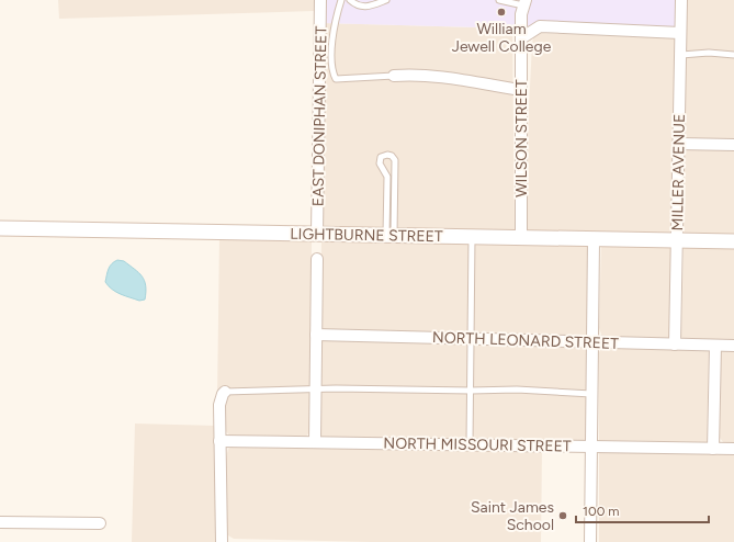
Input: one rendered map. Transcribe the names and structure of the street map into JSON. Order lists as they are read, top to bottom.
{
  "streets": {
    "main road": ["LIGHTBURNE STREET"],
    "street": [
      "EAST DONIPHAN STREET",
      "WILSON STREET",
      "MILLER AVENUE",
      "NORTH LEONARD STREET",
      "NORTH MISSOURI STREET"
    ]
  },
  "crossings": [
    ["EAST DONIPHAN STREET", "LIGHTBURNE STREET"],
    ["WILSON STREET", "LIGHTBURNE STREET"],
    ["MILLER AVENUE", "LIGHTBURNE STREET"],
    ["MILLER AVENUE", "NORTH LEONARD STREET"]
  ],
  "places": ["William Jewell College", "Saint James School"],
  "scale_bar": "100 m"
}
